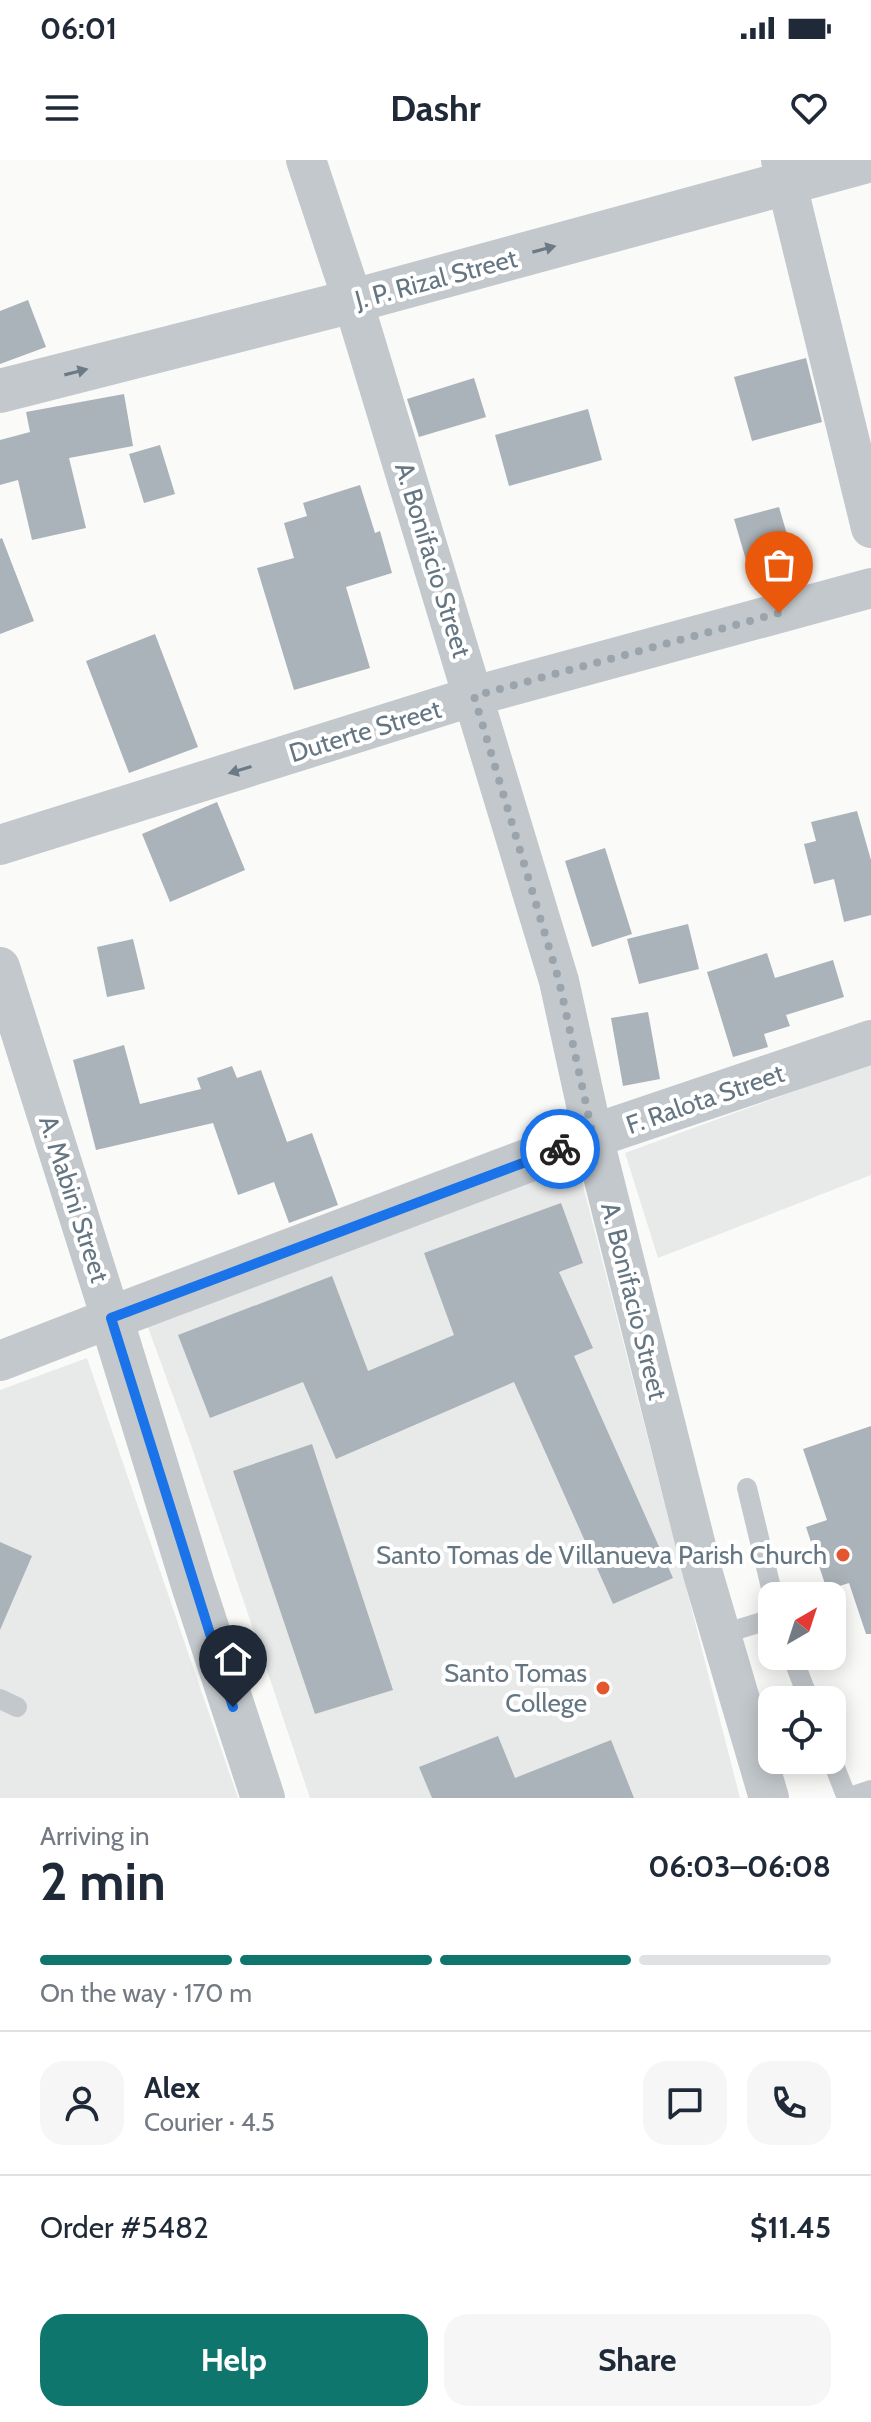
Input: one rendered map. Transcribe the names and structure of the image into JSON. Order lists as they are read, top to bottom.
{
  "streets": {
    "street": [
      "J. P. Rizal Street",
      "A. Bonifacio Street",
      "Duterte Street",
      "F. Ralota Street",
      "A. Mabini Street"
    ]
  },
  "crossings": [
    ["J. P. Rizal Street", "A. Bonifacio Street"],
    ["A. Bonifacio Street", "Duterte Street"],
    ["A. Bonifacio Street", "F. Ralota Street"],
    ["F. Ralota Street", "A. Mabini Street"]
  ],
  "one_way": ["J. P. Rizal Street", "Duterte Street"],
  "places": ["Santo Tomas de Villanueva Parish Church", "Santo Tomas College"],
  "north": "top right",
  "page": {
    "status": "06:01",
    "header": "Dashr",
    "heading": ["2 min", "Arriving in", "06:03–06:08"],
    "panel": [
      "Alex",
      "Courier · 4.5",
      "Order #5482",
      "$11.45"
    ],
    "bar": "On the way · 170 m",
    "buttons": ["Help", "Share"]
  }
}
